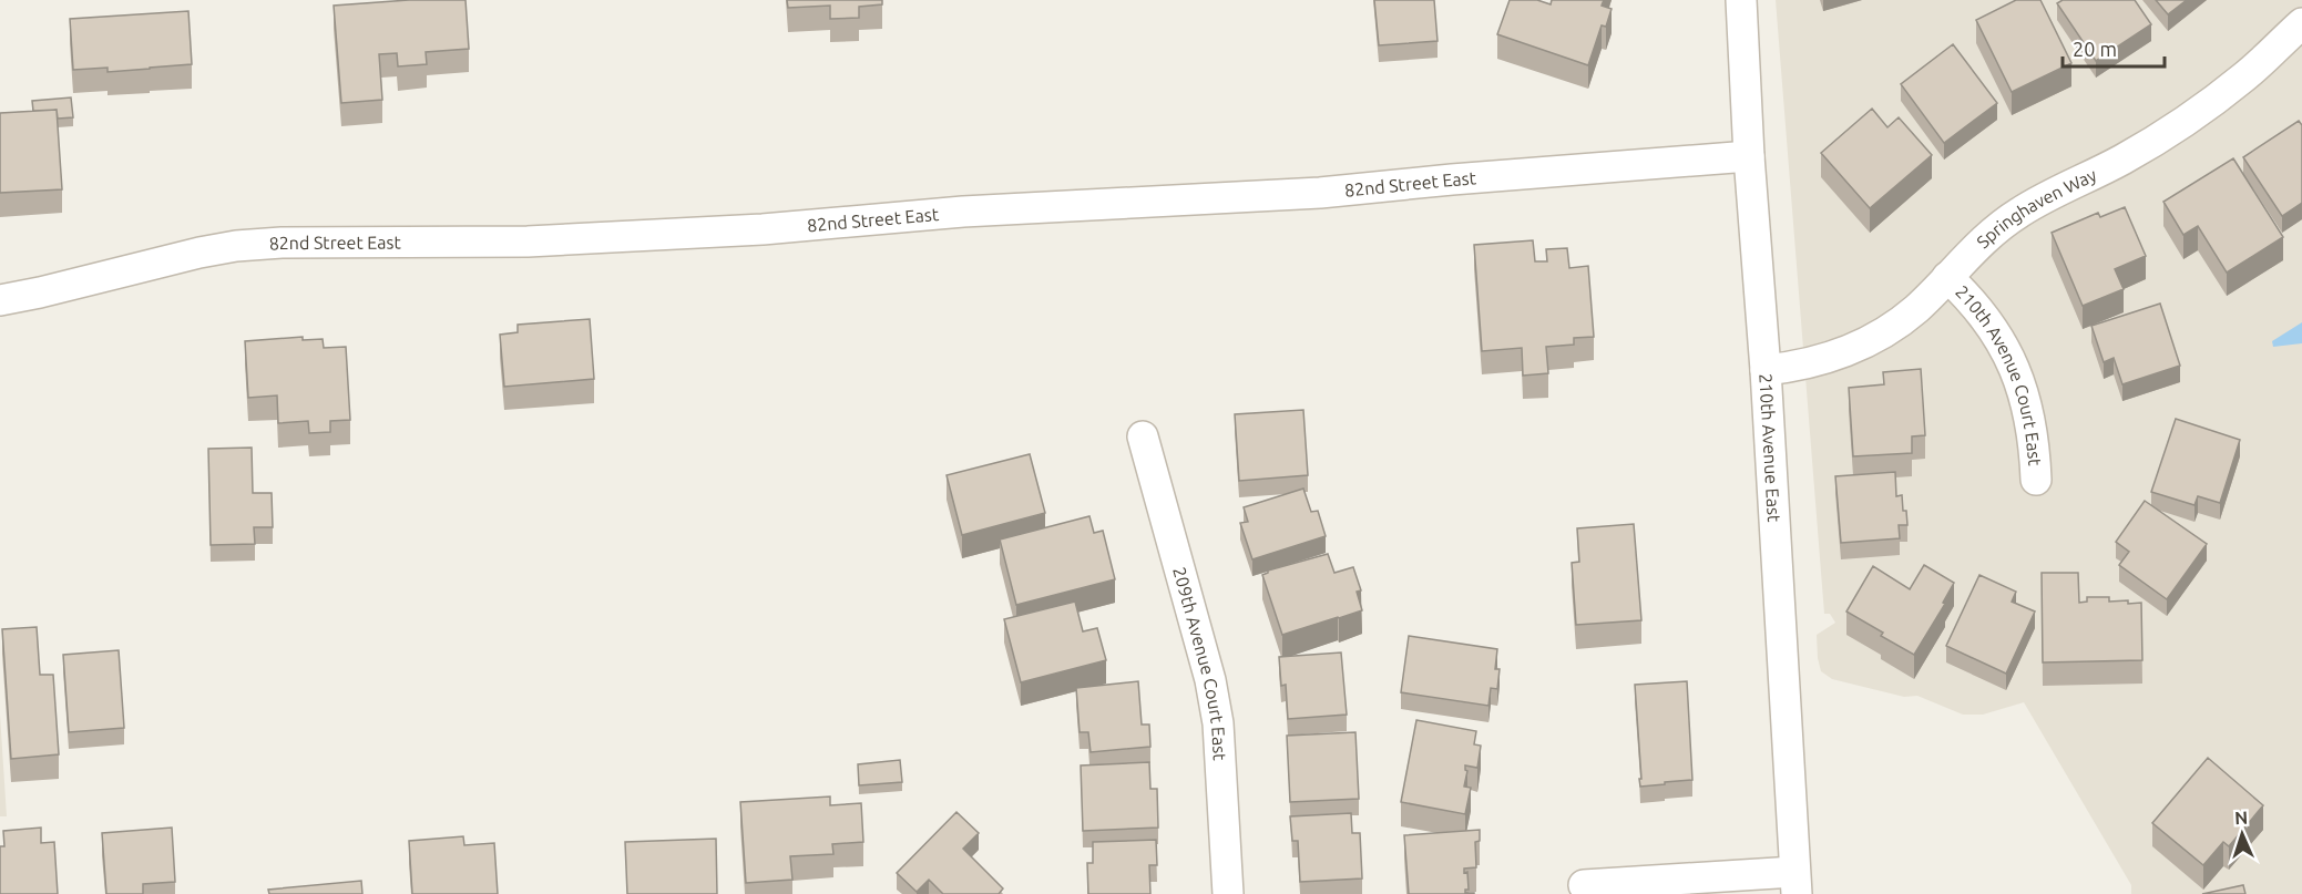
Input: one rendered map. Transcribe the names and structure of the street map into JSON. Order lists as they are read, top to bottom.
{
  "streets": {
    "street": [
      "82nd Street East",
      "Springhaven Way",
      "210th Avenue Court East",
      "210th Avenue East",
      "209th Avenue Court East"
    ]
  },
  "crossings": [
    ["82nd Street East", "210th Avenue East"],
    ["Springhaven Way", "210th Avenue Court East"],
    ["Springhaven Way", "210th Avenue East"]
  ],
  "scale_bar": "20 m",
  "north": "top"
}
